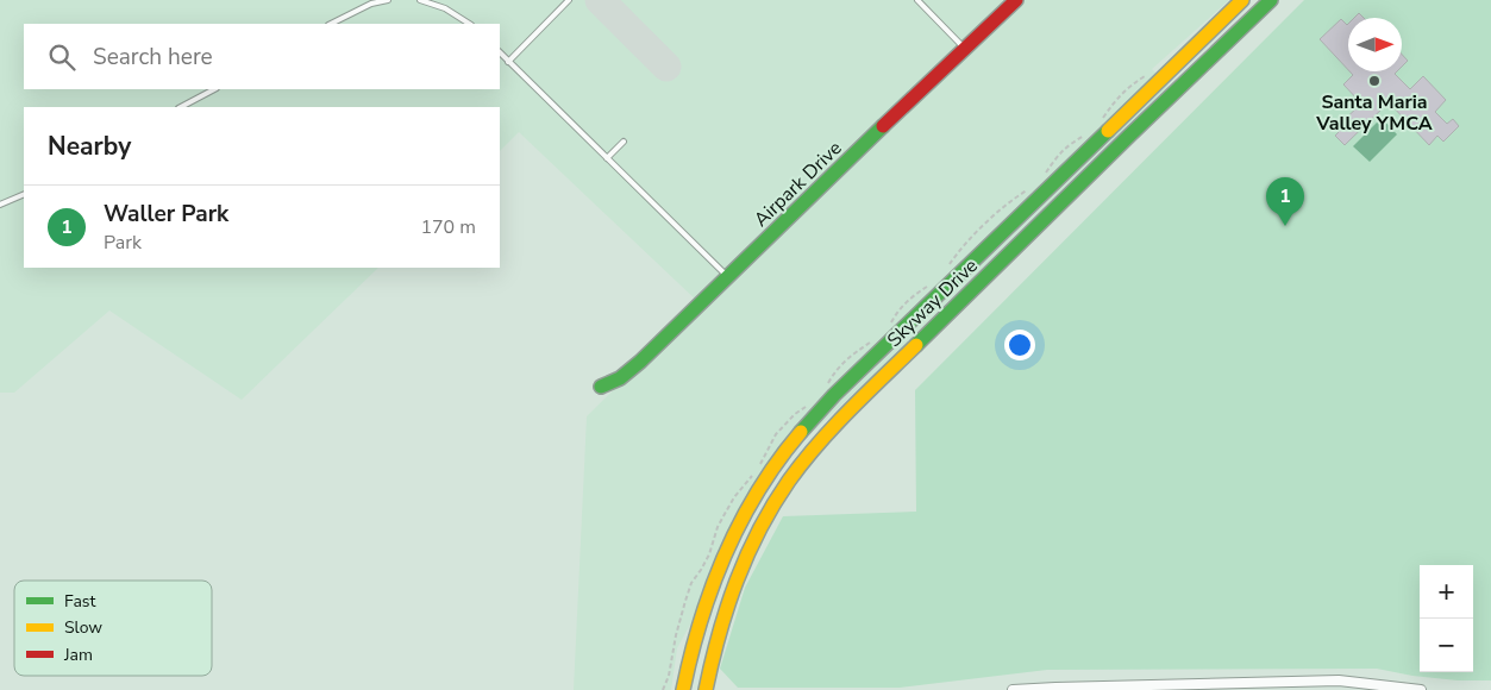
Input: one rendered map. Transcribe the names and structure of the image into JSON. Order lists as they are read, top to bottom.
{
  "streets": {
    "main road": ["Airpark Drive", "Skyway Drive"]
  },
  "places": ["Santa Maria Valley YMCA"],
  "legend": ["Fast", "Slow", "Jam"],
  "north": "right",
  "page": {
    "search": "Search here",
    "heading": "Nearby",
    "pins": "1",
    "list": [
      {
        "mark": "1",
        "name": "Waller Park",
        "note": "Park",
        "value": "170 m"
      }
    ],
    "map_buttons": ["+", "−"]
  }
}
